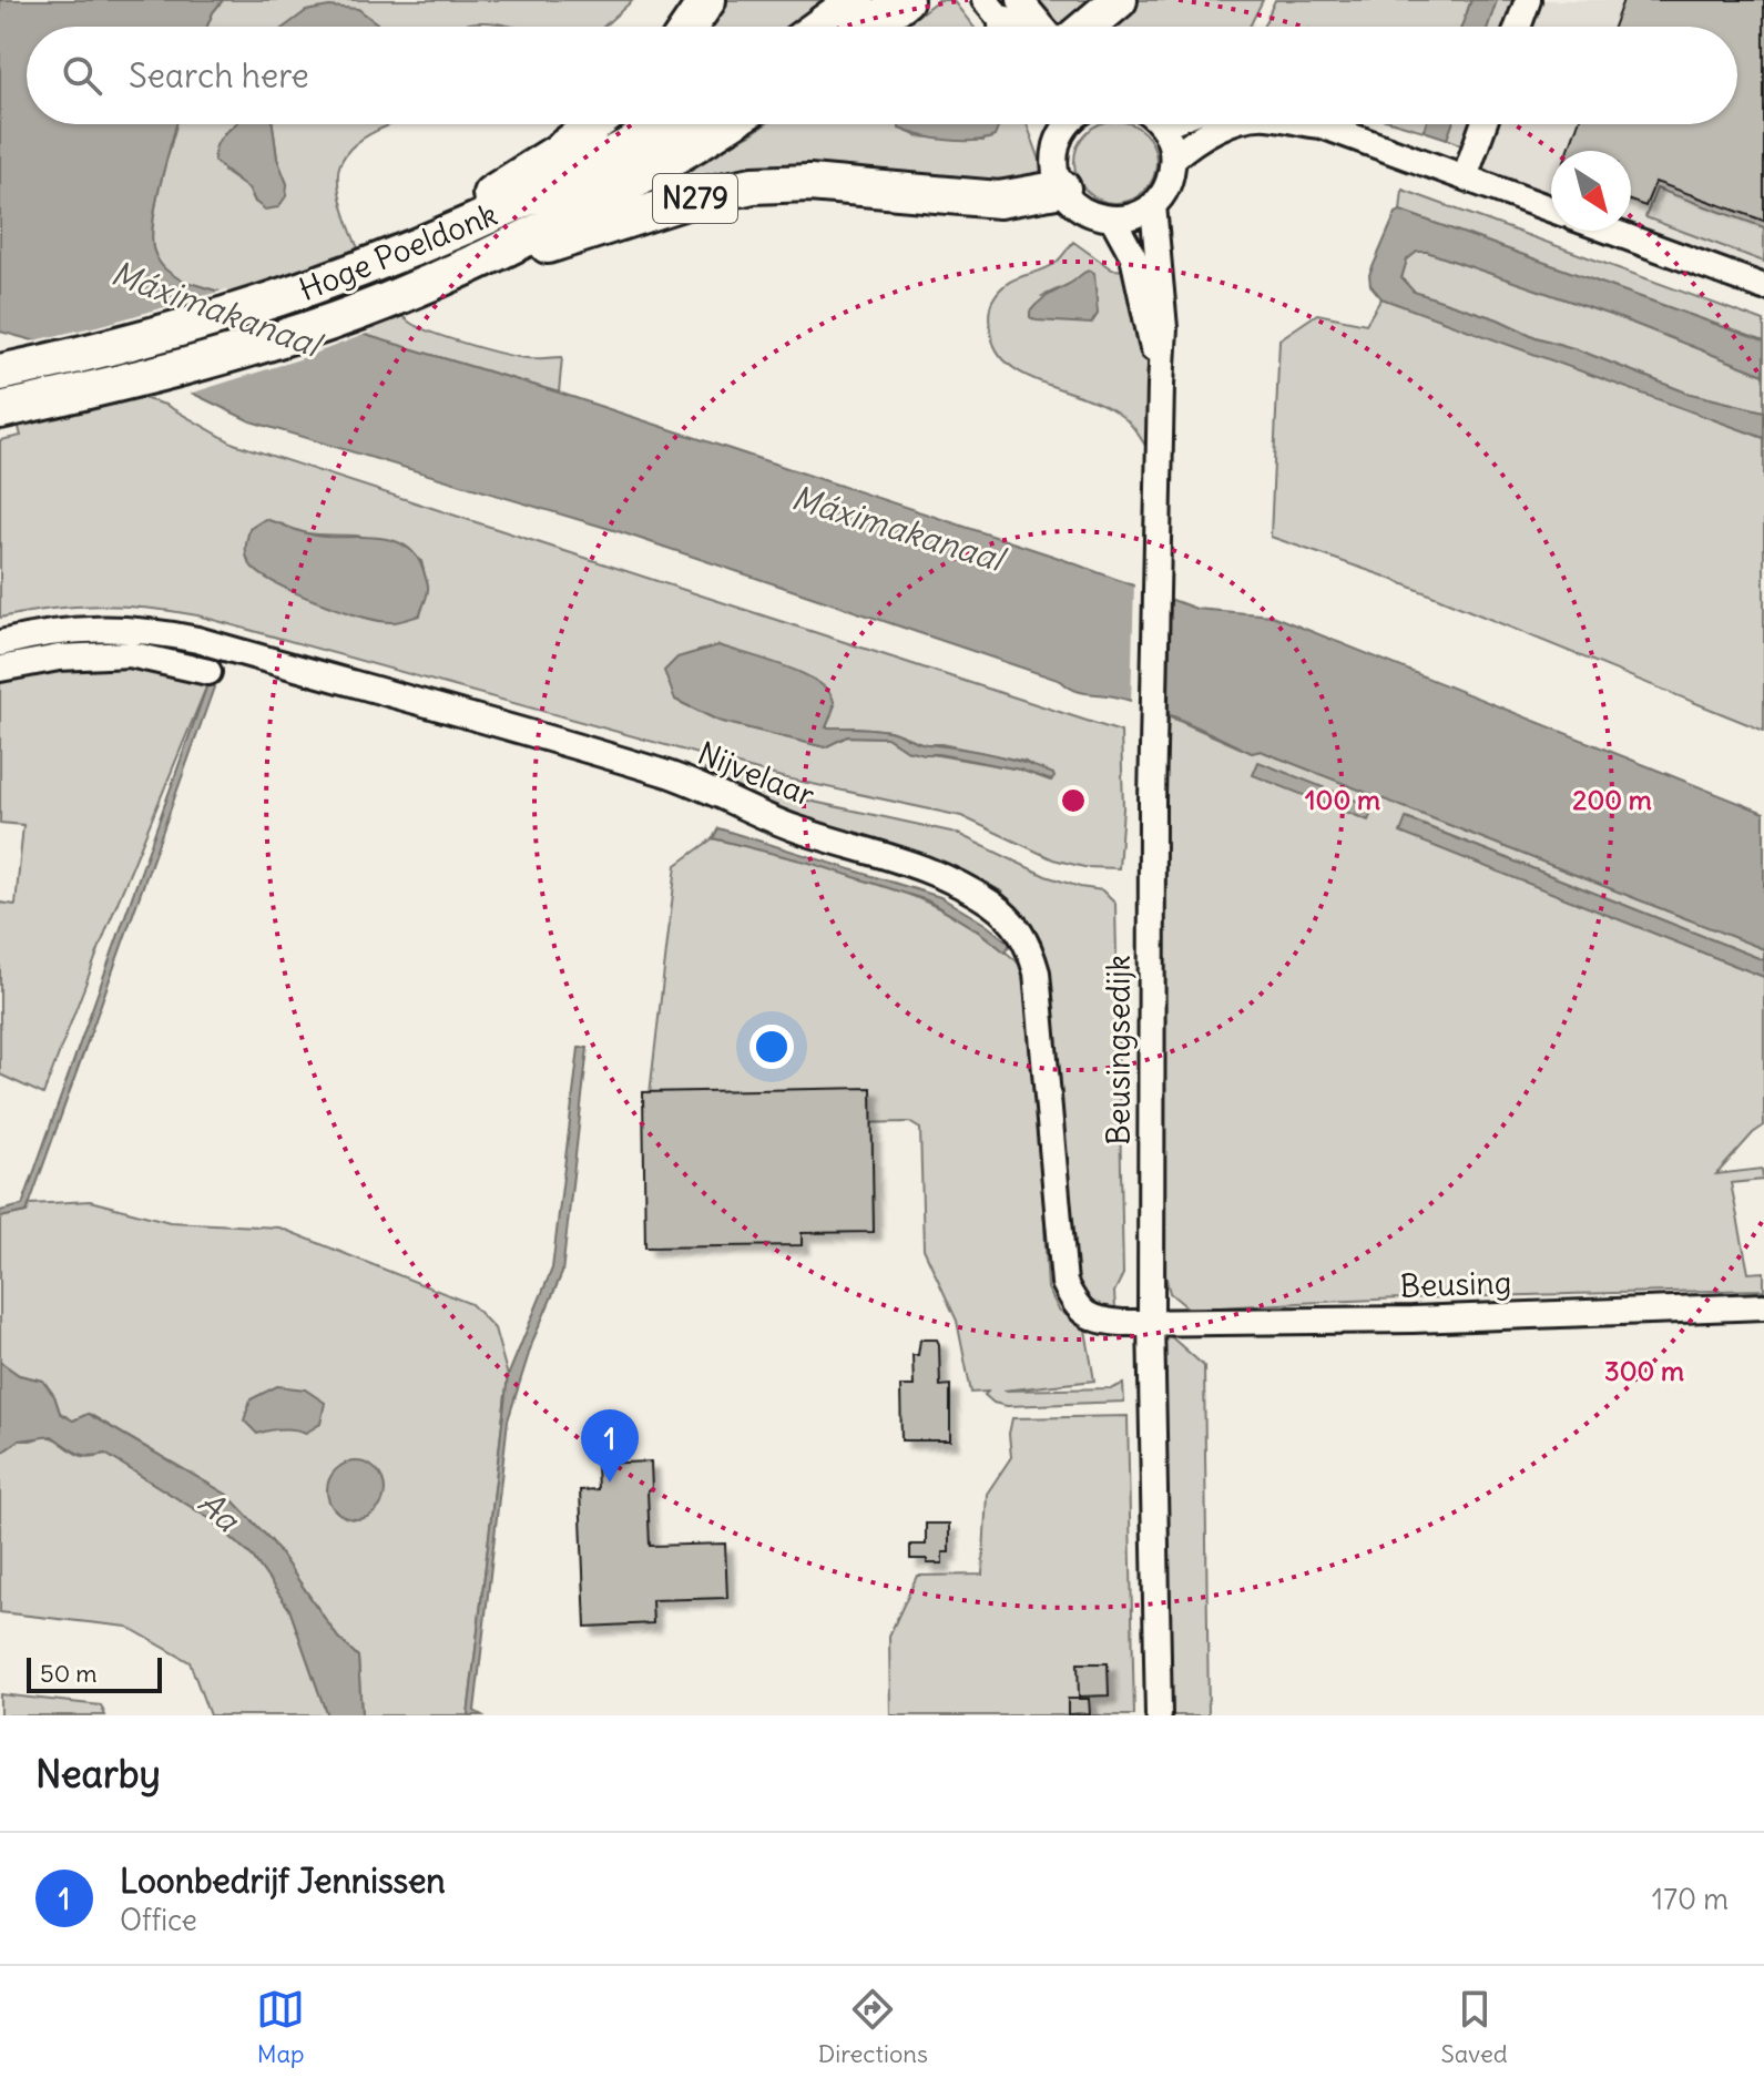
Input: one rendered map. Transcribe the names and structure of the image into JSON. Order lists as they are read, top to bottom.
{
  "streets": {
    "highway": ["N279", "Hoge Poeldonk"],
    "street": ["Nijvelaar", "Beusingsedijk", "Beusing"]
  },
  "crossings": [
    ["N279", "Hoge Poeldonk"],
    ["Nijvelaar", "Beusingsedijk"],
    ["Nijvelaar", "Beusing"],
    ["Beusingsedijk", "Beusing"]
  ],
  "water": ["Máximakanaal", "Aa"],
  "scale_bar": "50 m",
  "north": "bottom right",
  "page": {
    "search": "Search here",
    "pins": "1",
    "scale": "50 m",
    "heading": "Nearby",
    "list": [
      {
        "mark": "1",
        "name": "Loonbedrijf Jennissen",
        "note": "Office",
        "value": "170 m"
      }
    ],
    "nav": ["Map", "Directions", "Saved"]
  },
  "rings": ["100 m", "200 m", "300 m"]
}
